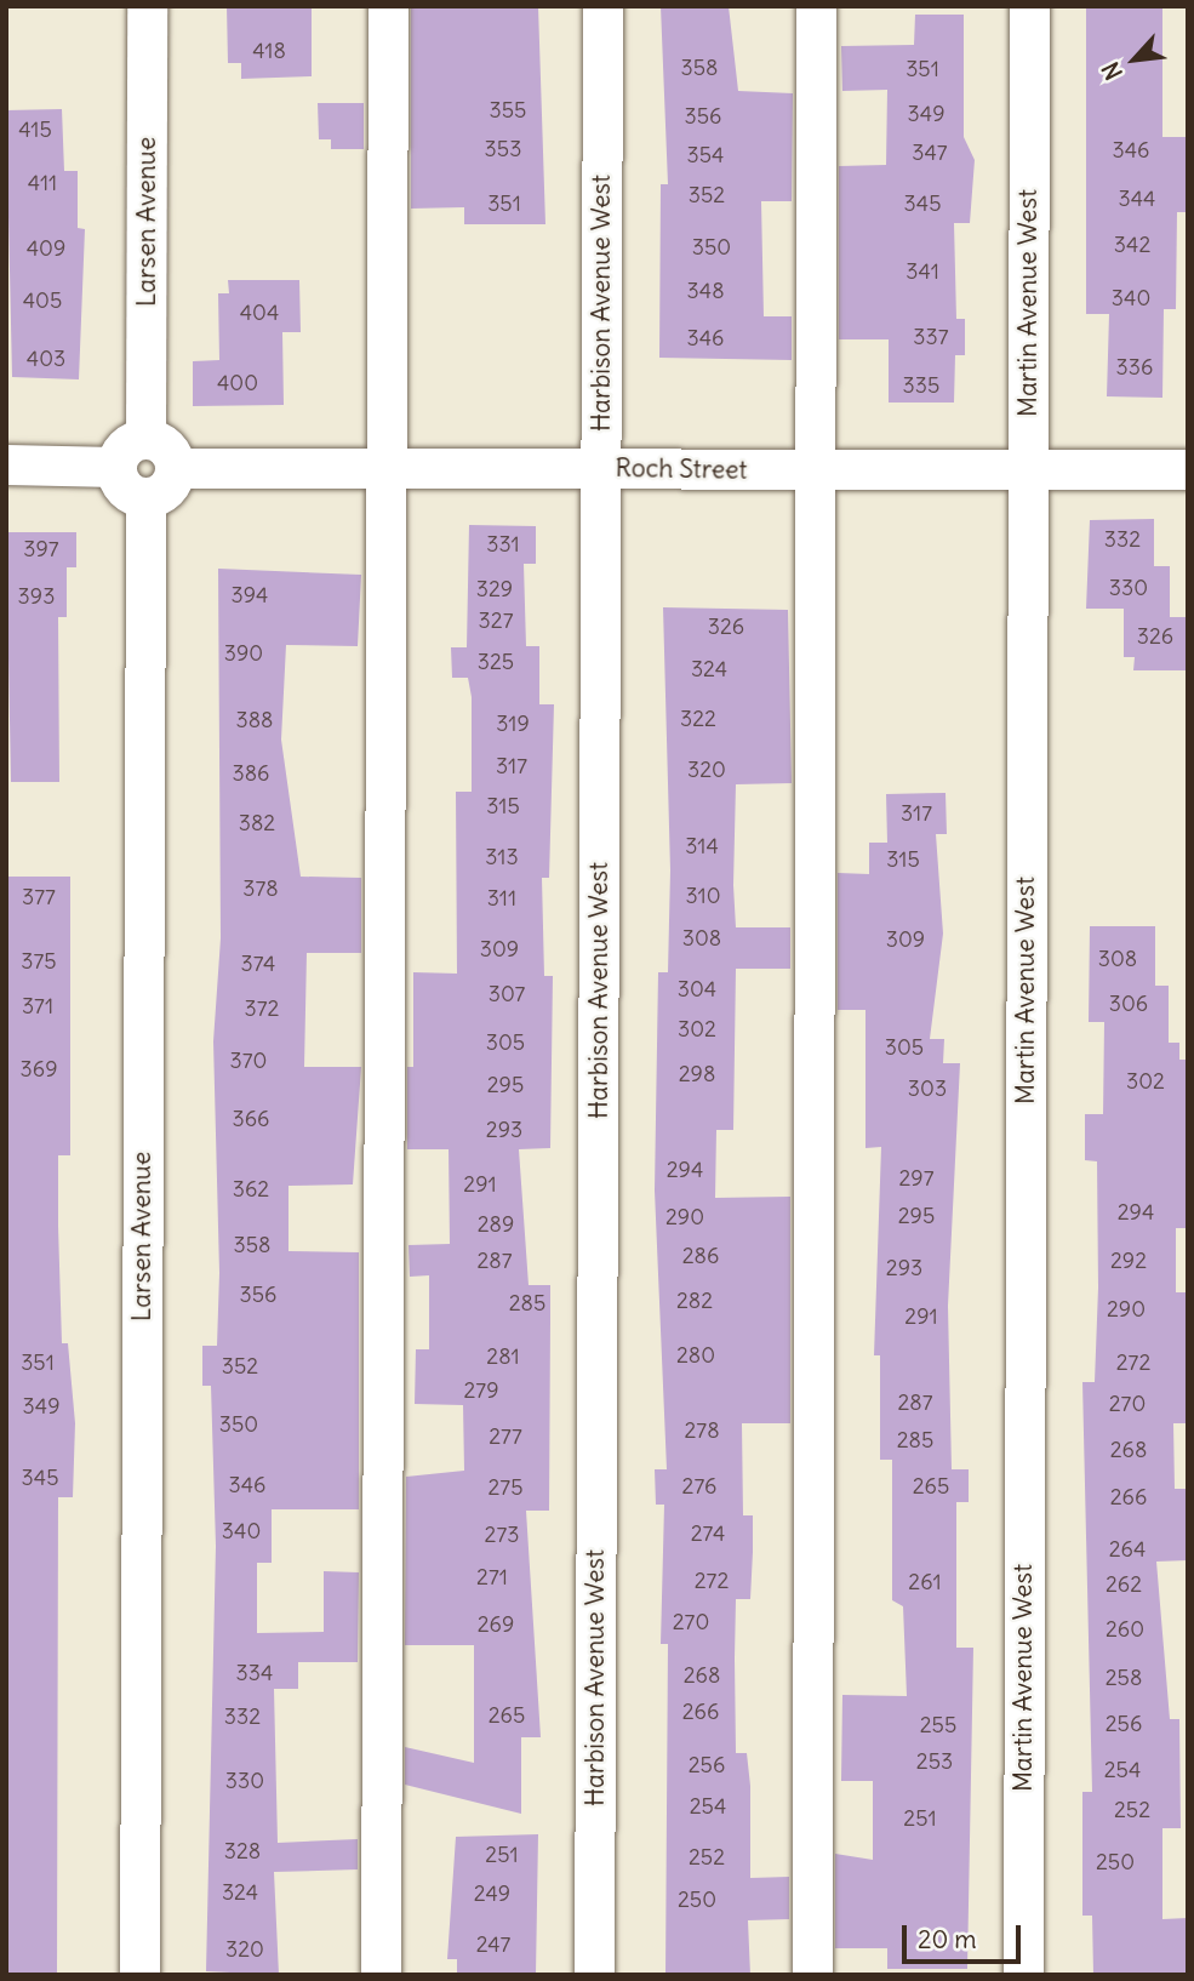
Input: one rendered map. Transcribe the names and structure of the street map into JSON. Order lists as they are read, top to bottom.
{
  "streets": {
    "street": [
      "Larsen Avenue",
      "Harbison Avenue West",
      "Martin Avenue West",
      "Roch Street"
    ]
  },
  "crossings": [
    ["Larsen Avenue", "Roch Street"],
    ["Harbison Avenue West", "Roch Street"],
    ["Martin Avenue West", "Roch Street"]
  ],
  "house_numbers": [
    "418",
    "358",
    "351",
    "355",
    "349",
    "356",
    "415",
    "353",
    "346",
    "347",
    "354",
    "411",
    "352",
    "344",
    "351",
    "345",
    "342",
    "350",
    "409",
    "341",
    "348",
    "340",
    "405",
    "404",
    "337",
    "346",
    "403",
    "336",
    "400",
    "335",
    "332",
    "331",
    "397",
    "330",
    "329",
    "394",
    "393",
    "327",
    "326",
    "326",
    "390",
    "325",
    "324",
    "322",
    "388",
    "319",
    "317",
    "320",
    "386",
    "315",
    "317",
    "382",
    "314",
    "313",
    "315",
    "378",
    "310",
    "377",
    "311",
    "308",
    "309",
    "309",
    "308",
    "375",
    "374",
    "304",
    "307",
    "306",
    "371",
    "372",
    "302",
    "305",
    "305",
    "370",
    "369",
    "298",
    "302",
    "295",
    "303",
    "366",
    "293",
    "294",
    "297",
    "291",
    "362",
    "294",
    "295",
    "290",
    "289",
    "358",
    "286",
    "287",
    "292",
    "293",
    "356",
    "282",
    "285",
    "290",
    "291",
    "280",
    "281",
    "351",
    "272",
    "352",
    "279",
    "287",
    "270",
    "349",
    "350",
    "278",
    "277",
    "285",
    "268",
    "345",
    "346",
    "276",
    "265",
    "275",
    "266",
    "340",
    "274",
    "273",
    "264",
    "271",
    "272",
    "261",
    "262",
    "270",
    "269",
    "260",
    "334",
    "268",
    "258",
    "266",
    "265",
    "332",
    "256",
    "255",
    "253",
    "256",
    "254",
    "330",
    "254",
    "252",
    "251",
    "328",
    "251",
    "252",
    "250",
    "324",
    "249",
    "250",
    "247",
    "320"
  ],
  "scale_bar": "20 m",
  "north": "bottom left"
}
